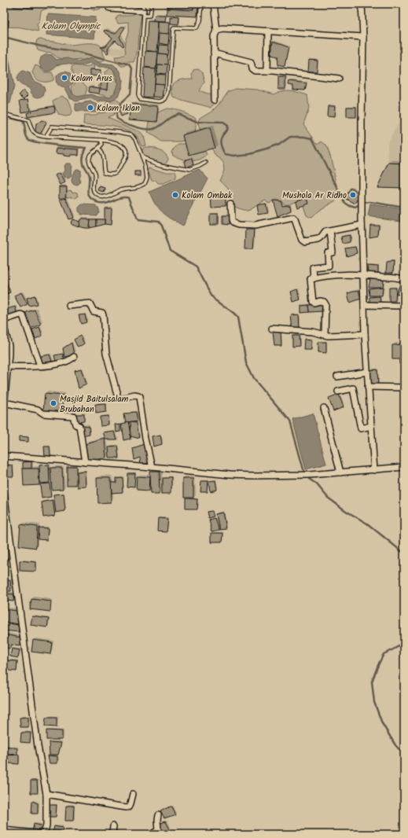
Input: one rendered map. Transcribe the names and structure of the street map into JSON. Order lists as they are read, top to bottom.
{
  "water": ["Kolam Olympic"],
  "places": [
    "Kolam Arus",
    "Kolam Iklan",
    "Kolam Ombak",
    "Mushola Ar Ridho",
    "Masjid Baitulsalam Brubahan"
  ]
}
